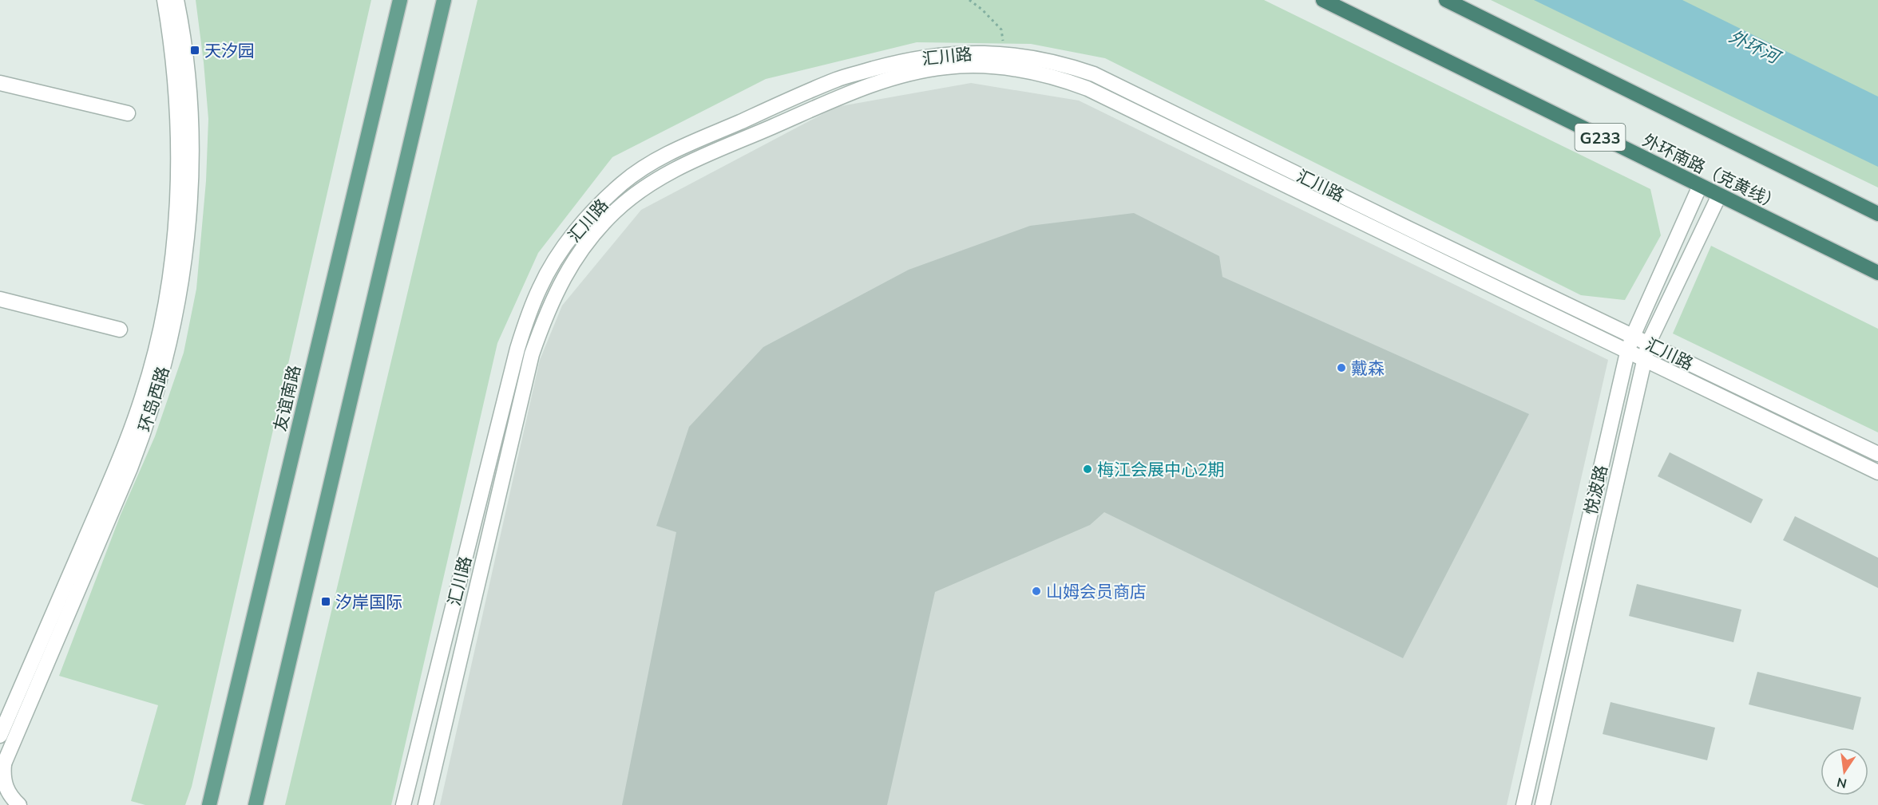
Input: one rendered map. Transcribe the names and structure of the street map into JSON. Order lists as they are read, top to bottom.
{
  "streets": {
    "highway": ["G233", "外环南路（克黄线）"],
    "main road": ["友谊南路"],
    "street": ["汇川路", "环岛西路", "悦波路"]
  },
  "crossings": [
    ["汇川路", "悦波路"],
    ["外环南路（克黄线）", "悦波路"]
  ],
  "water": ["外环河"],
  "places": {
    "transit": ["天汐园", "汐岸国际"],
    "other": ["戴森", "梅江会展中心2期", "山姆会员商店"]
  },
  "north": "bottom"
}
